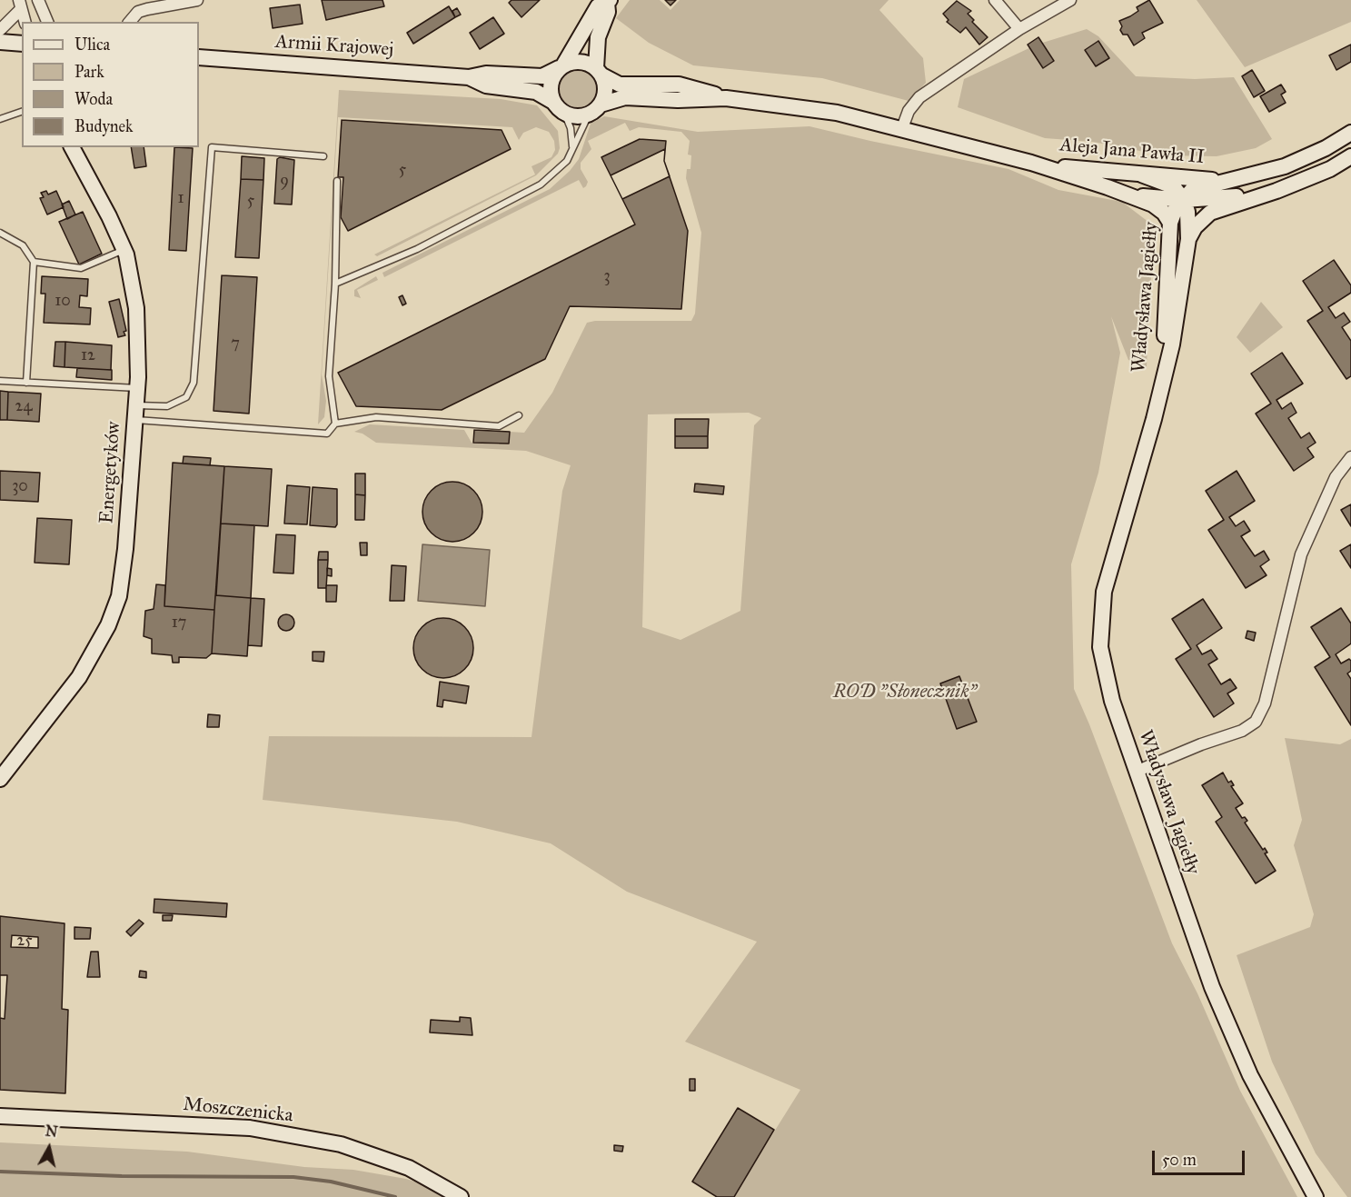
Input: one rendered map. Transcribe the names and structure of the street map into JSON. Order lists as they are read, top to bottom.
{
  "streets": {
    "street": [
      "Armii Krajowej",
      "Aleja Jana Pawła II",
      "Władysława Jagiełły",
      "Energetyków",
      "Moszczenicka"
    ]
  },
  "crossings": [
    ["Armii Krajowej", "Aleja Jana Pawła II"],
    ["Aleja Jana Pawła II", "Władysława Jagiełły"]
  ],
  "parks": ["ROD \"Słonecznik\""],
  "house_numbers": [
    "5",
    "9",
    "1",
    "5",
    "3",
    "10",
    "7",
    "12",
    "24",
    "30",
    "17",
    "25"
  ],
  "legend": [
    "Ulica",
    "Park",
    "Woda",
    "Budynek"
  ],
  "scale_bar": "50 m",
  "north": "top"
}
